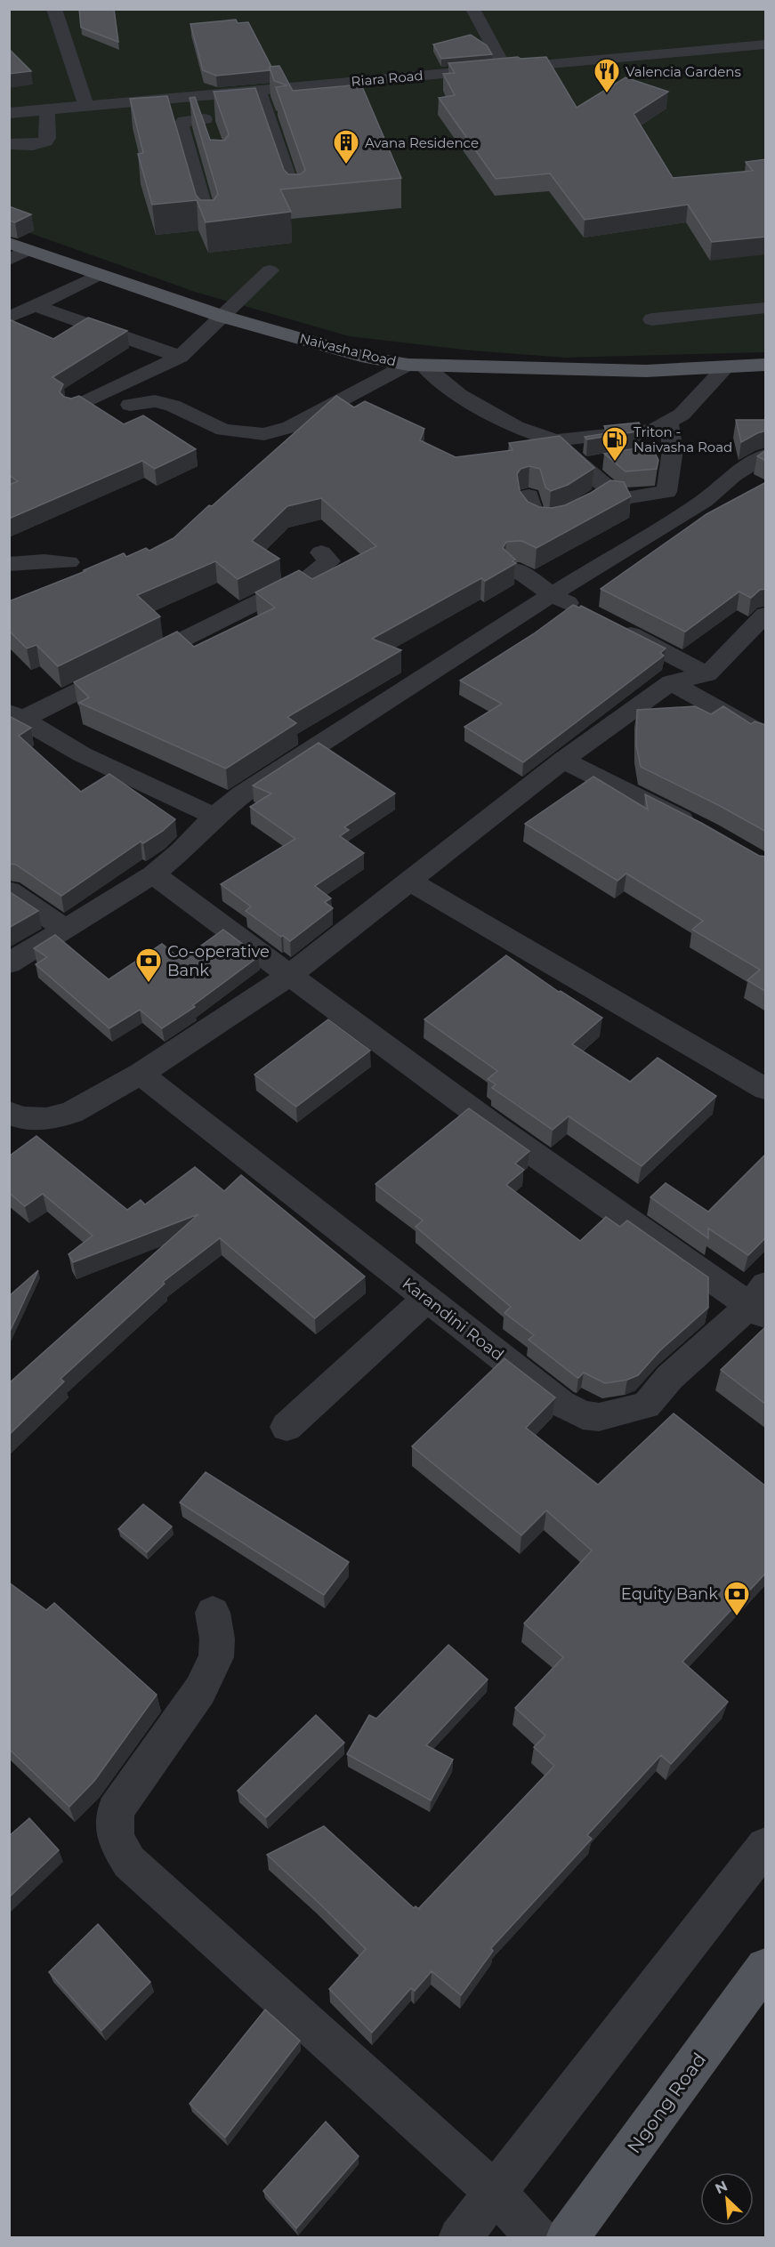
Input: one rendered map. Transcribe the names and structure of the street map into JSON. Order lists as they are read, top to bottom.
{
  "streets": {
    "main road": ["Naivasha Road", "Ngong Road"],
    "street": ["Riara Road", "Karandini Road"]
  },
  "places": {
    "restaurant": ["Valencia Gardens"],
    "building": ["Avana Residence"],
    "fuel station": ["Triton - Naivasha Road"],
    "bank": ["Co-operative Bank", "Equity Bank"]
  },
  "north": "top left"
}
